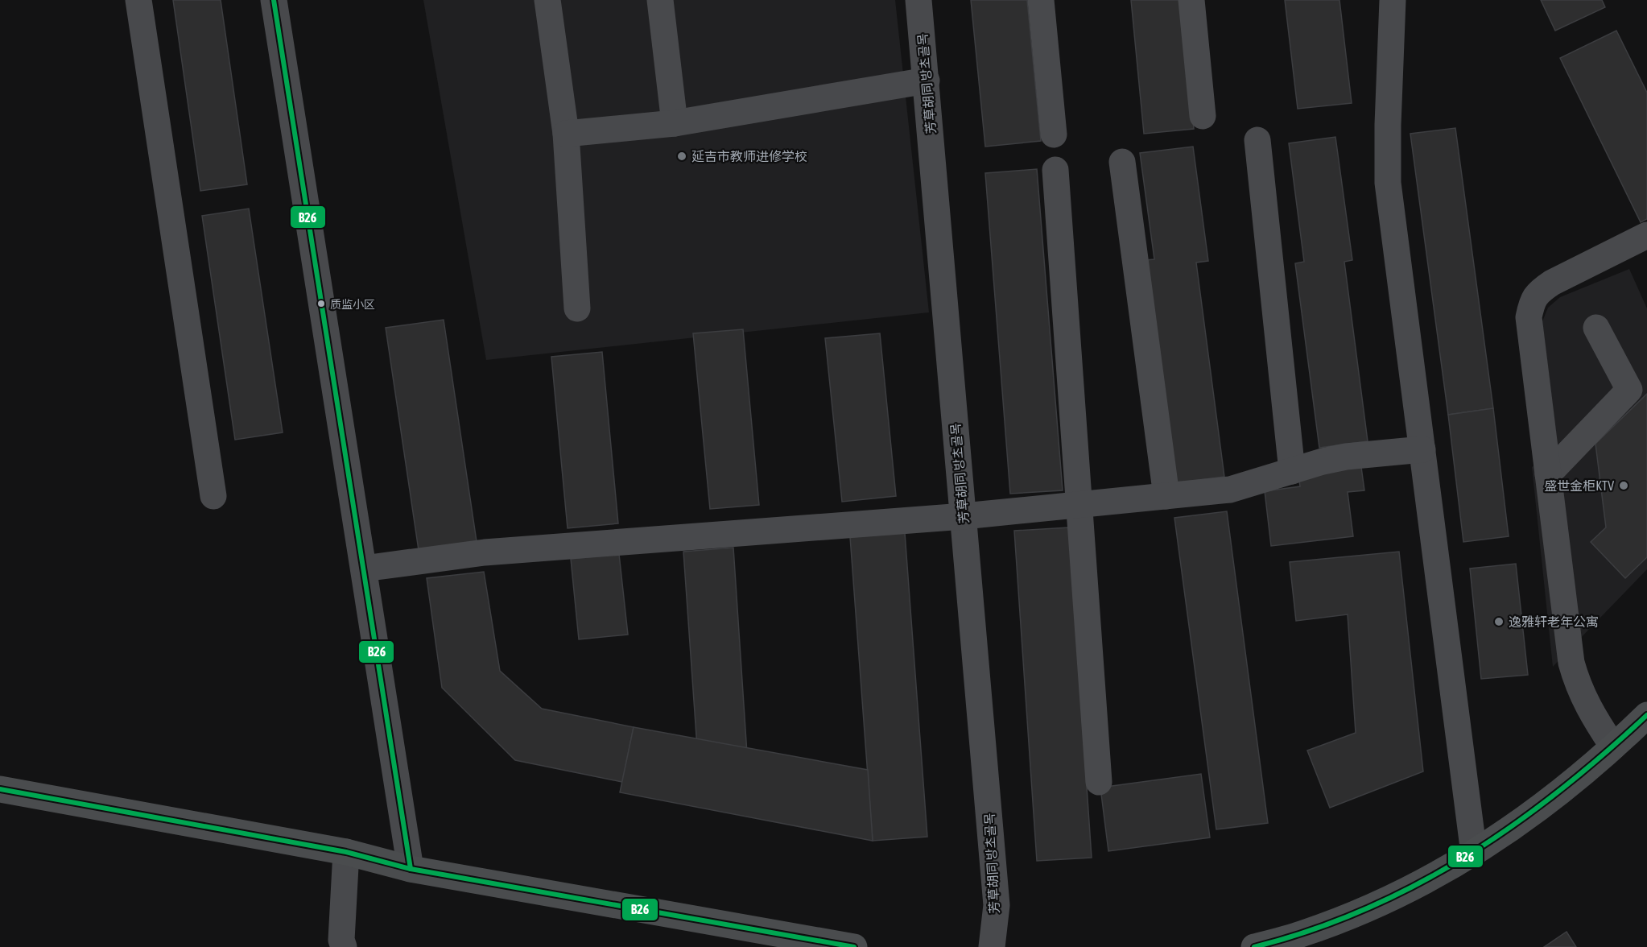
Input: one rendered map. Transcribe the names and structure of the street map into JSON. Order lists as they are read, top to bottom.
{
  "streets": {
    "street": ["芳草胡同 방초골목"]
  },
  "places": [
    "延吉市教师进修学校",
    "质监小区",
    "盛世金柜KTV",
    "逸雅轩老年公寓"
  ],
  "lines": ["transit line B26"]
}
